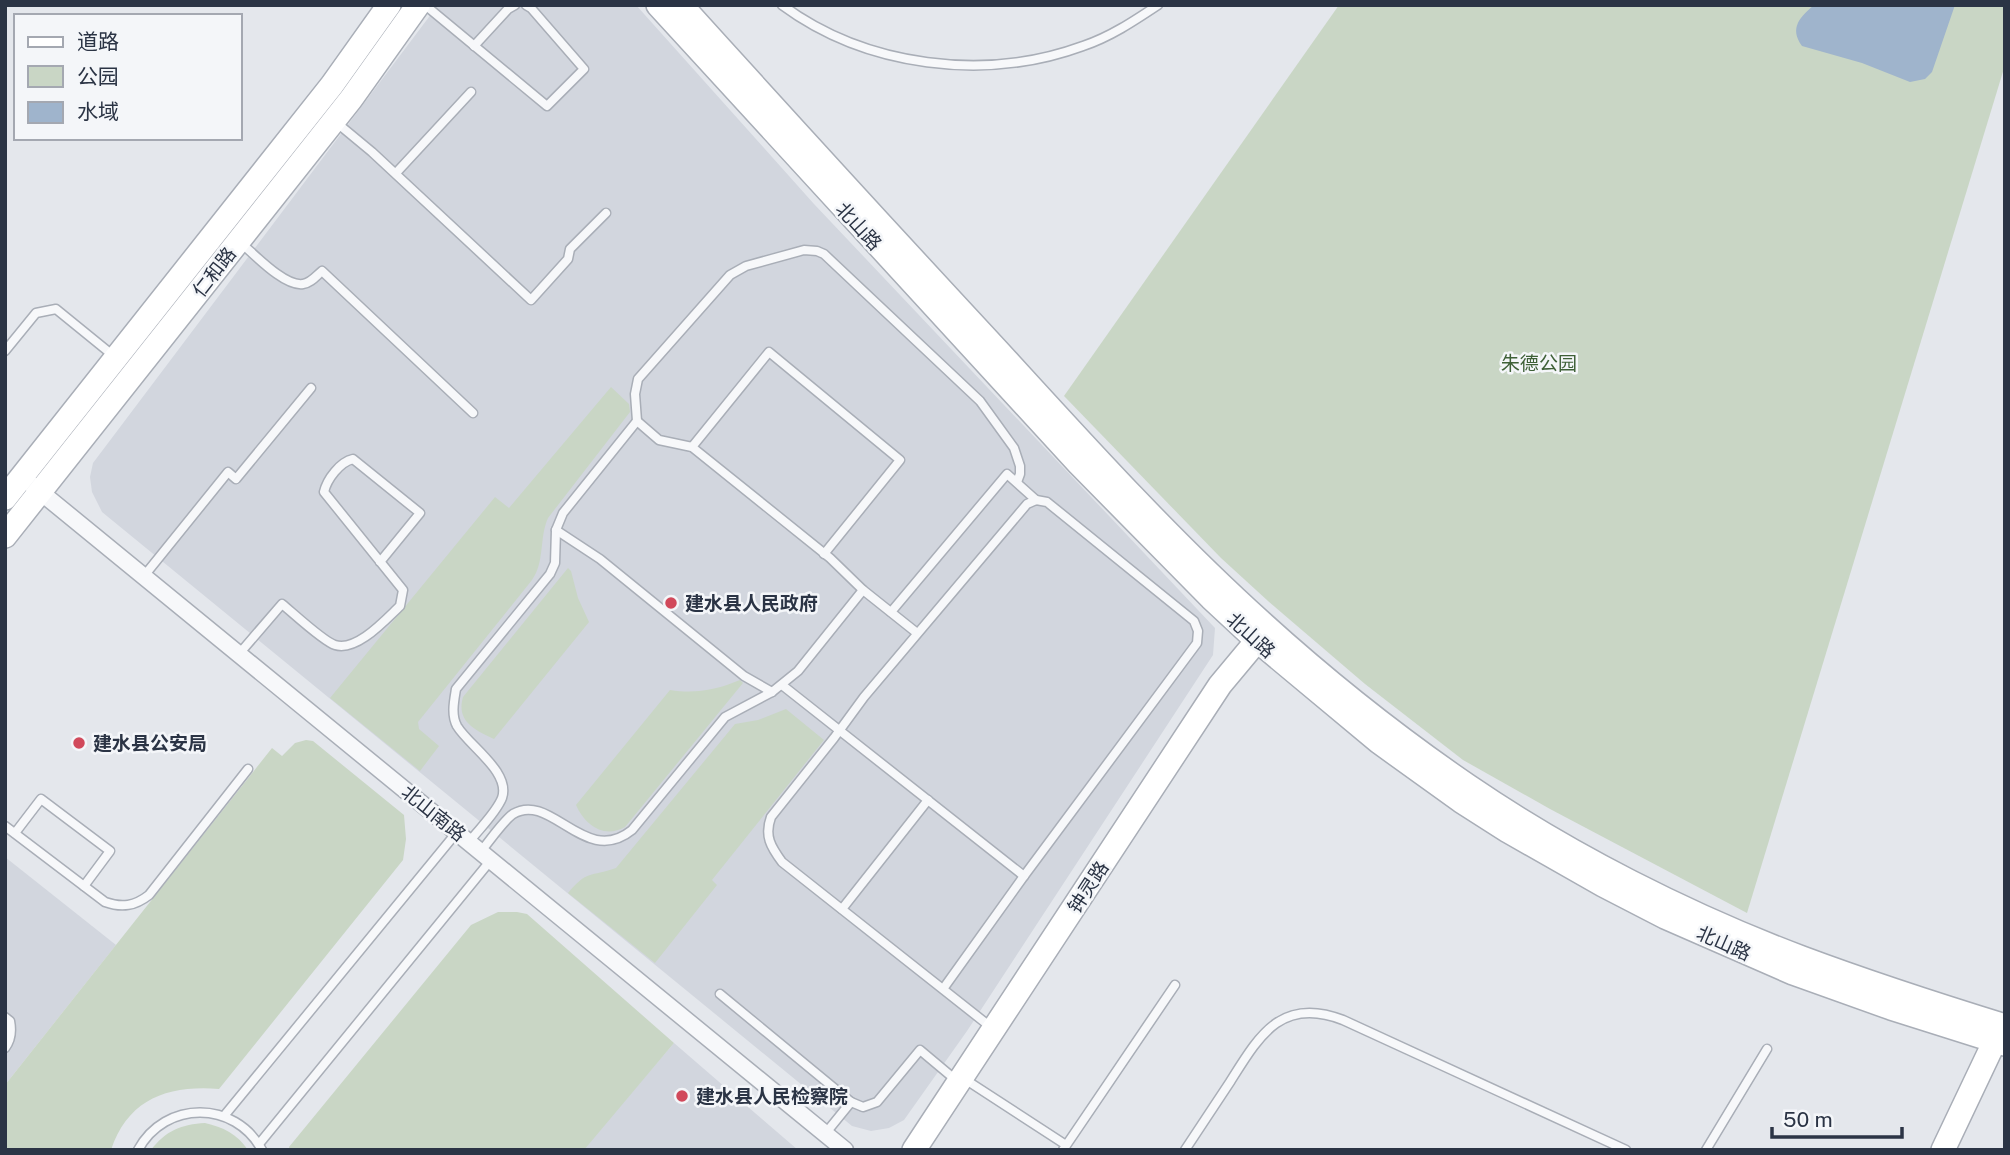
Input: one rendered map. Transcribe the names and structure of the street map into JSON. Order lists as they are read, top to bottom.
{
  "streets": {
    "street": [
      "北山路",
      "仁和路",
      "北山南路",
      "钟灵路"
    ]
  },
  "crossings": [
    ["北山路", "钟灵路"],
    ["仁和路", "北山南路"]
  ],
  "parks": ["朱德公园"],
  "places": ["建水县人民政府", "建水县公安局", "建水县人民检察院"],
  "legend": ["道路", "公园", "水域"],
  "scale_bar": "50 m"
}
